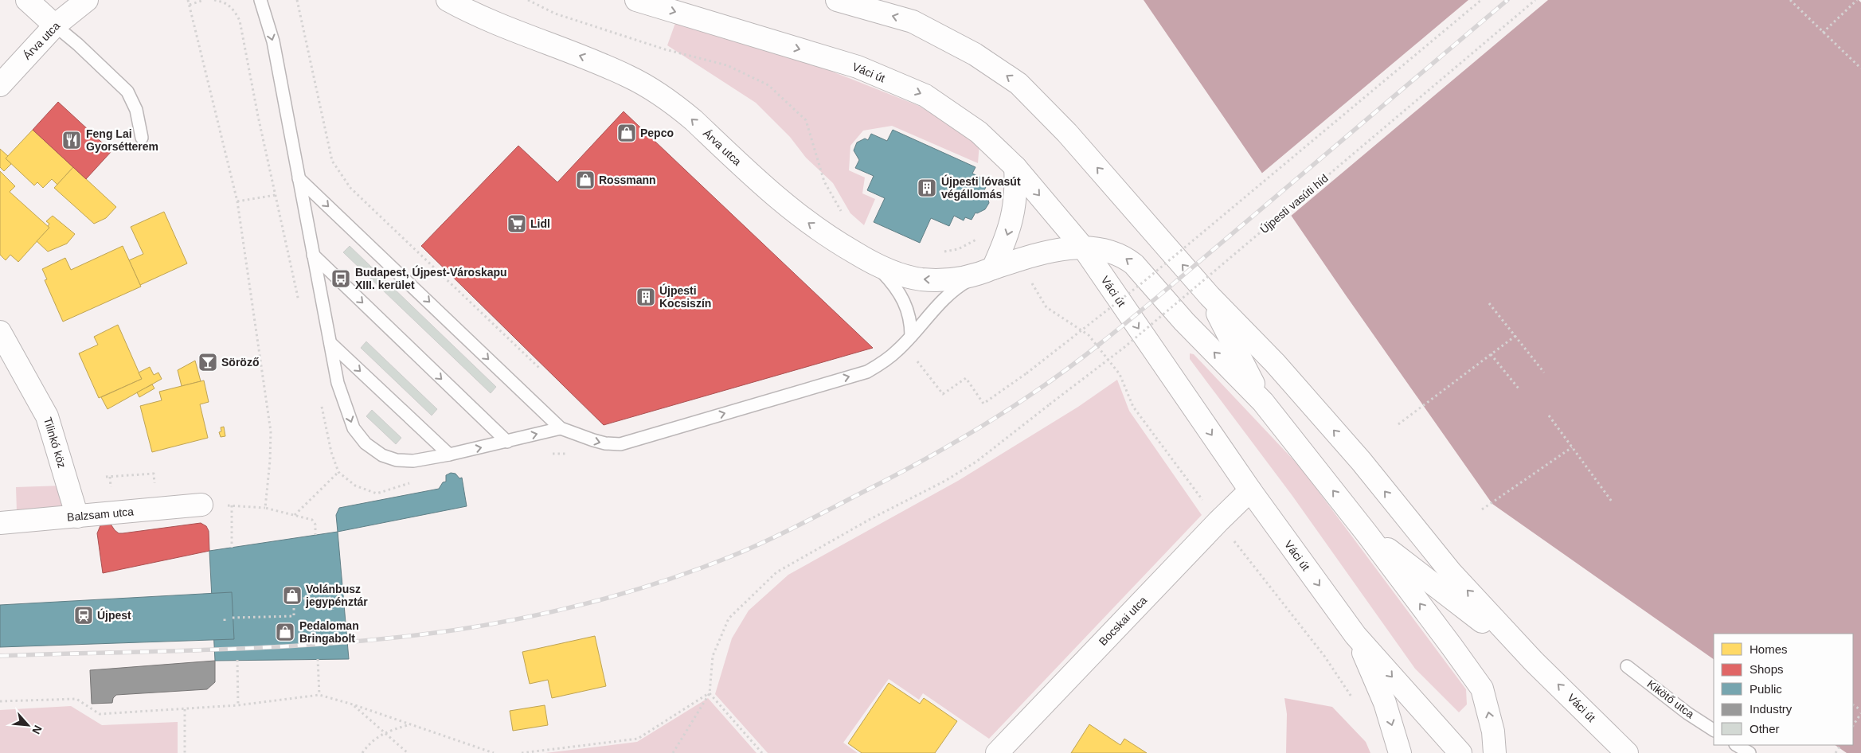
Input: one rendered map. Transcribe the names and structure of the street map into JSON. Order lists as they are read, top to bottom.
{
  "streets": {
    "main road": [
      "Árva utca",
      "Váci út",
      "Tilinkó köz",
      "Balzsam utca",
      "Bocskai utca"
    ],
    "lane": ["Kikötő utca"],
    "path": ["Újpesti vasúti híd"]
  },
  "crossings": [
    ["Árva utca", "Váci út"],
    ["Váci út", "Bocskai utca"],
    ["Tilinkó köz", "Balzsam utca"]
  ],
  "one_way": ["Árva utca"],
  "places": {
    "shop": [
      "Pepco",
      "Rossmann",
      "Volánbusz jegypénztár",
      "Pedaloman Bringabolt"
    ],
    "restaurant": ["Feng Lai Gyorsétterem"],
    "building": ["Újpesti lóvasút végállomás", "Újpesti Kocsiszín"],
    "supermarket": ["Lidl"],
    "bus stop": ["Budapest, Újpest-Városkapu XIII. kerület"],
    "bar": ["Söröző"],
    "station": ["Újpest"]
  },
  "legend": [
    "Homes",
    "Shops",
    "Public",
    "Industry",
    "Other"
  ],
  "north": "bottom right"
}
